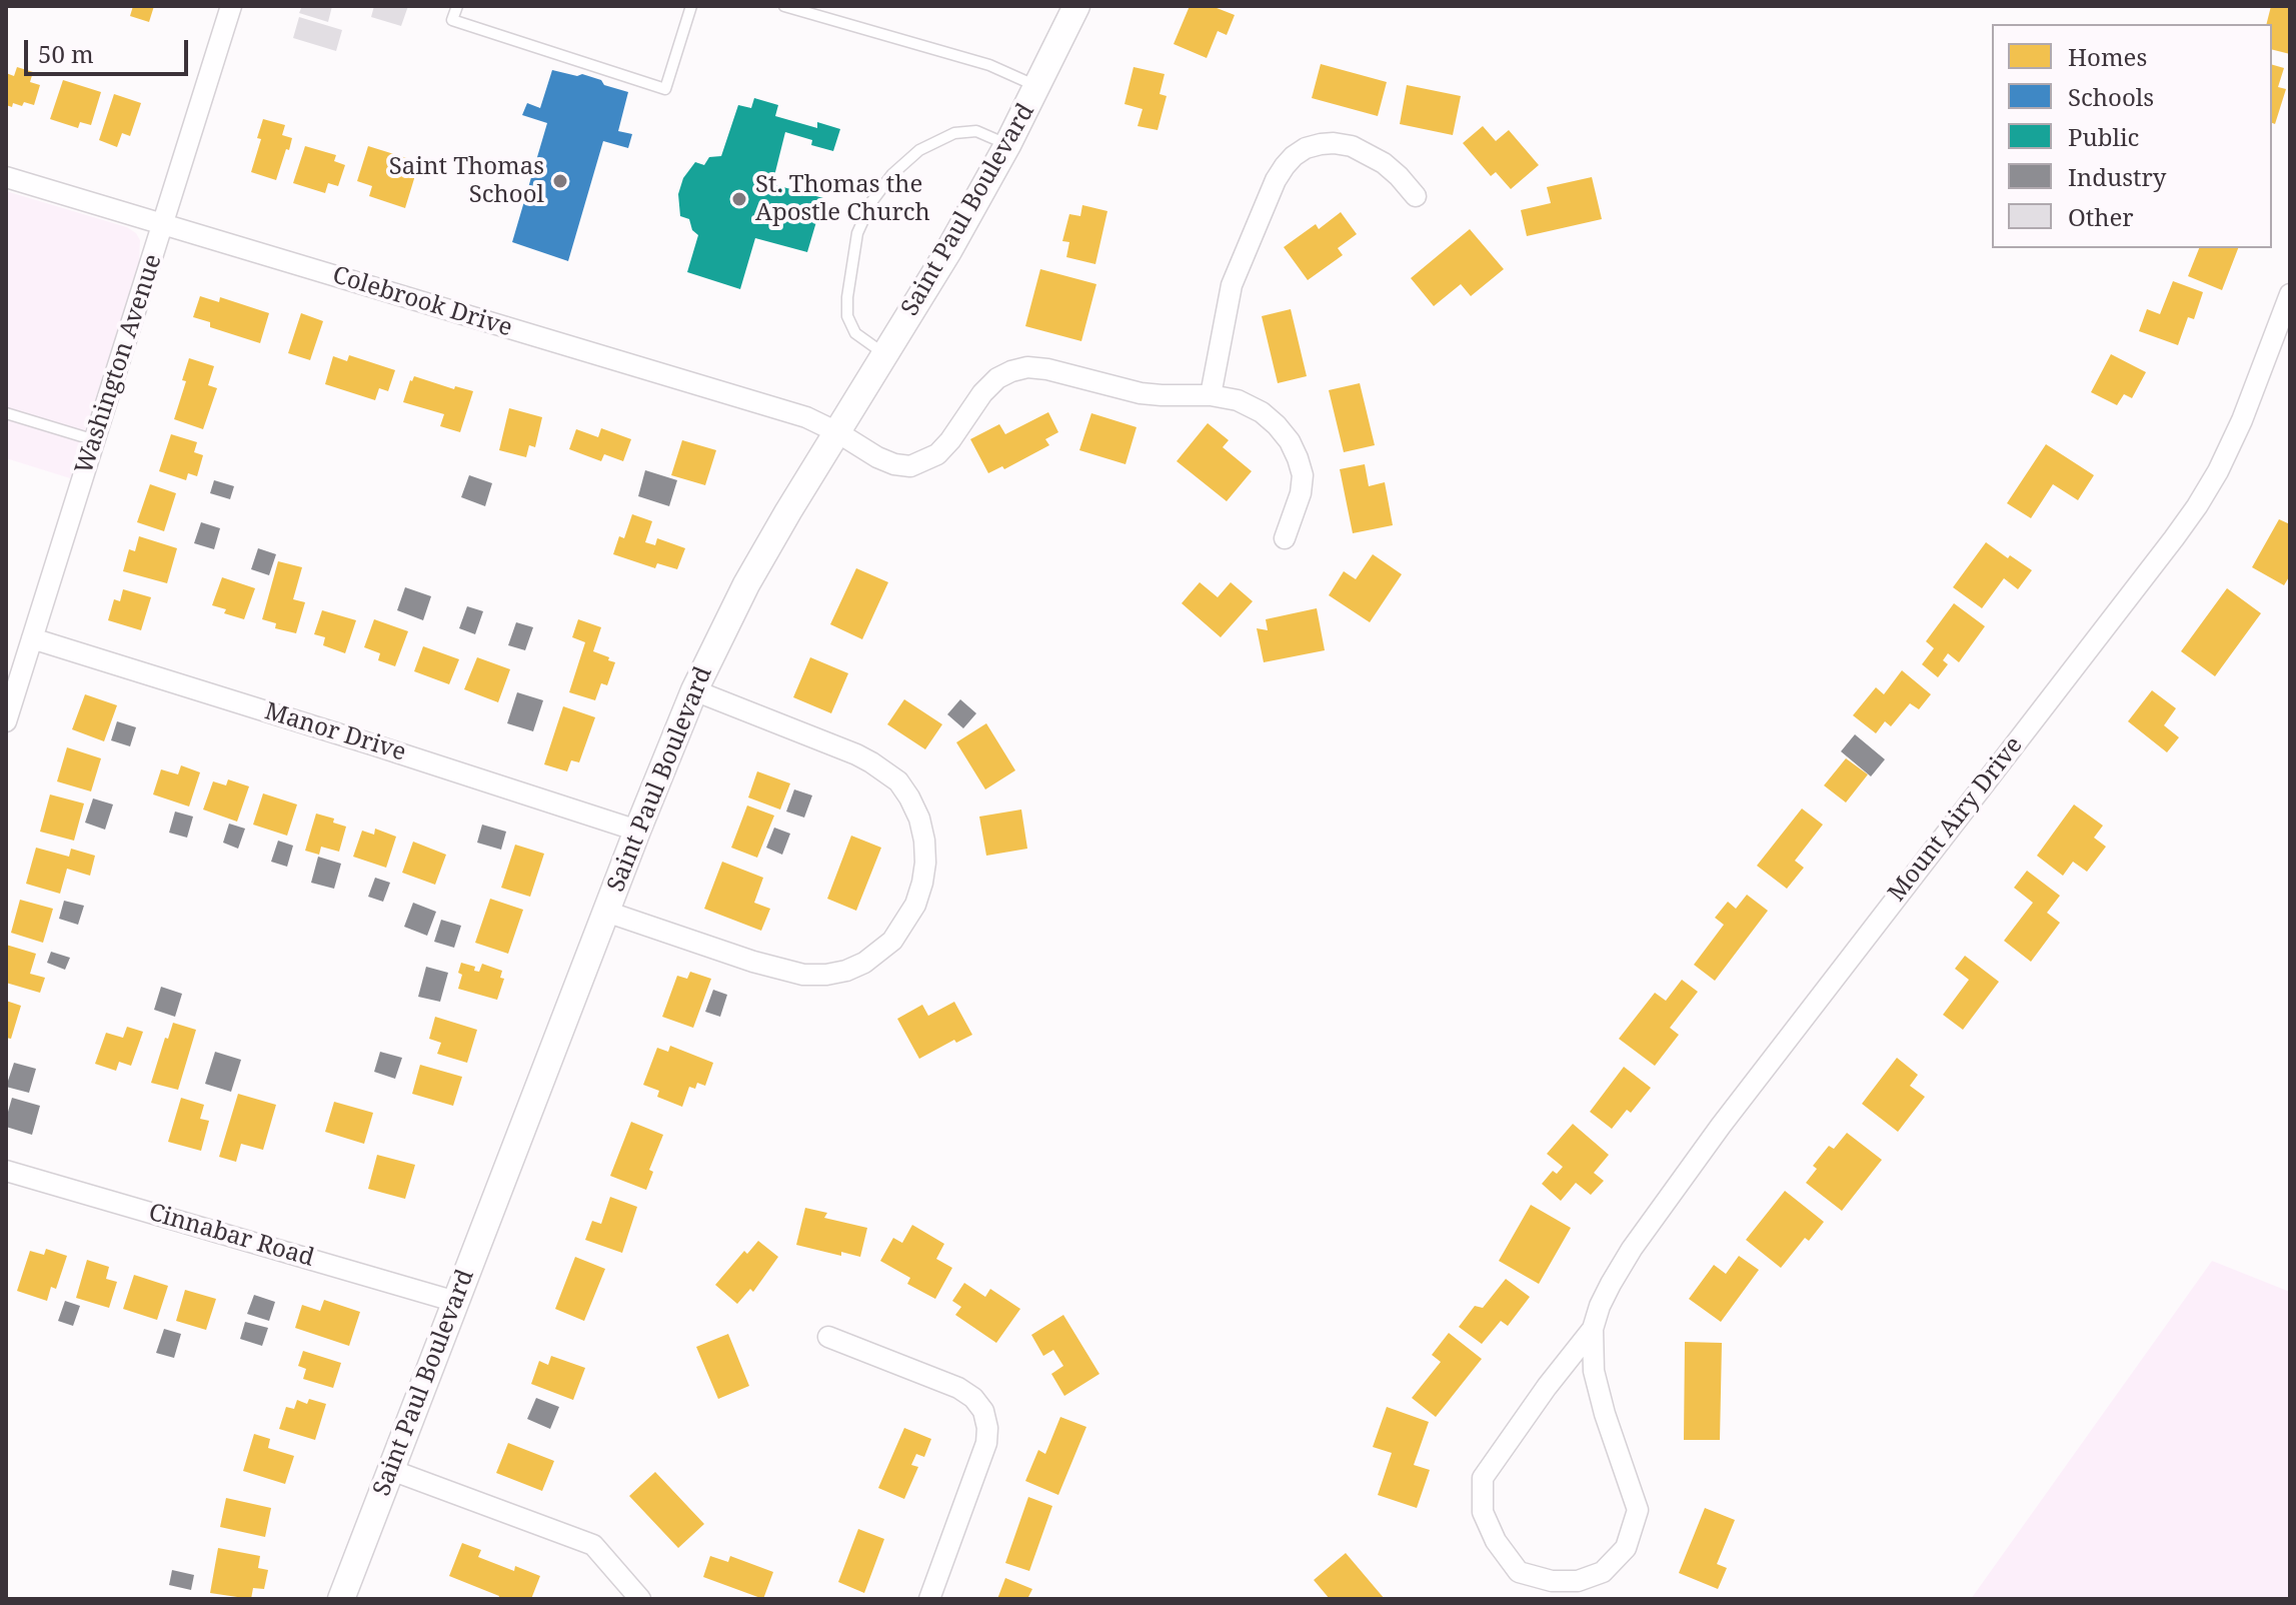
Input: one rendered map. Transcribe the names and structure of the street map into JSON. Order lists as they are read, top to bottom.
{
  "streets": {
    "street": [
      "Saint Paul Boulevard",
      "Colebrook Drive",
      "Washington Avenue",
      "Manor Drive",
      "Mount Airy Drive",
      "Cinnabar Road"
    ]
  },
  "crossings": [
    ["Saint Paul Boulevard", "Colebrook Drive"],
    ["Saint Paul Boulevard", "Manor Drive"],
    ["Saint Paul Boulevard", "Cinnabar Road"],
    ["Colebrook Drive", "Washington Avenue"],
    ["Washington Avenue", "Manor Drive"]
  ],
  "places": ["Saint Thomas School", "St. Thomas the Apostle Church"],
  "legend": [
    "Homes",
    "Schools",
    "Public",
    "Industry",
    "Other"
  ],
  "scale_bar": "50 m"
}
